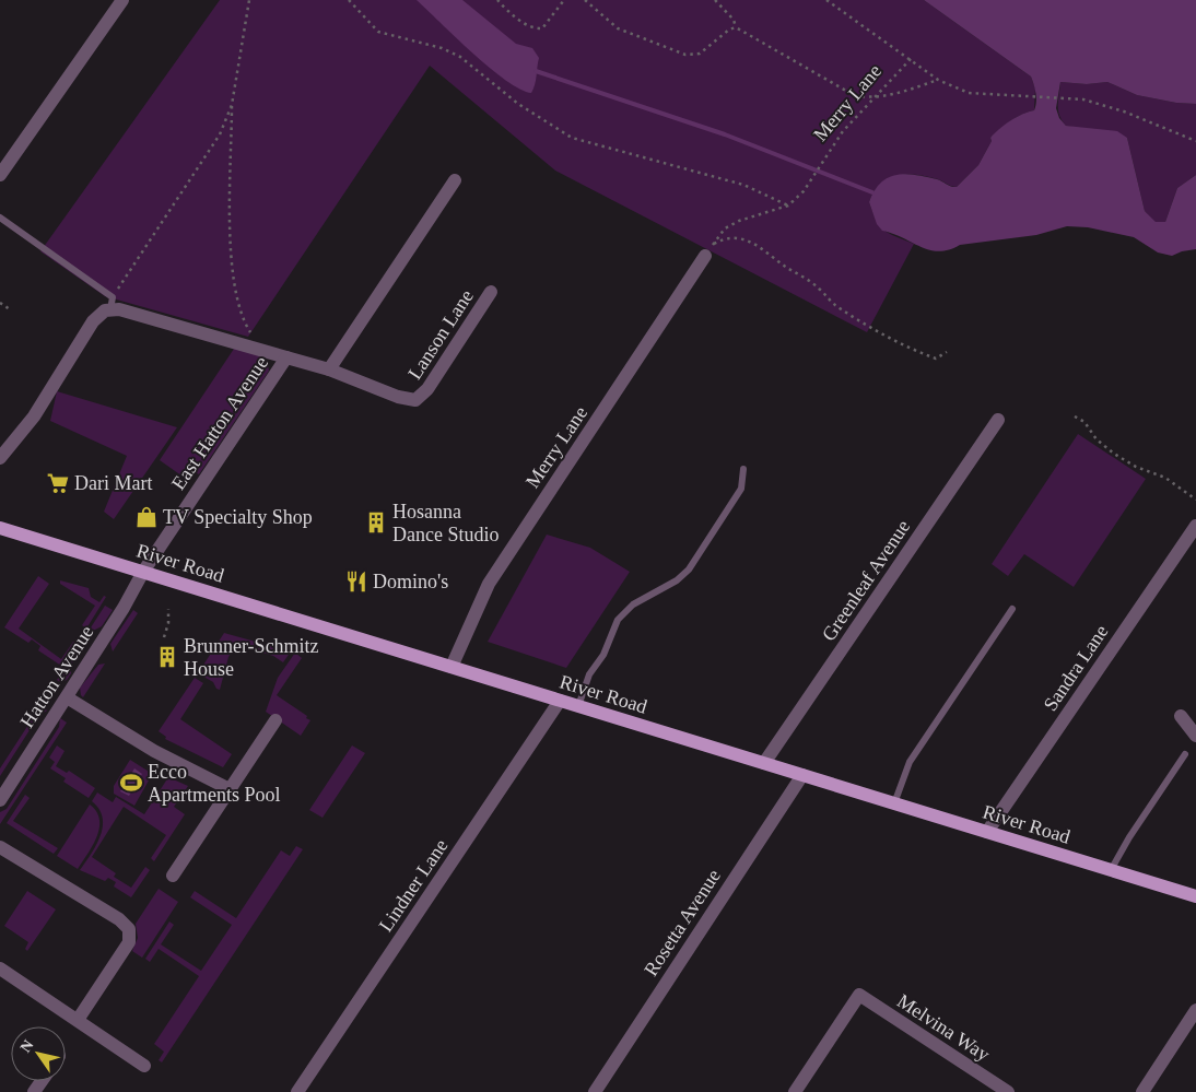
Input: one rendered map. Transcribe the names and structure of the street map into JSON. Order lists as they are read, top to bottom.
{
  "streets": {
    "main road": ["River Road"],
    "street": [
      "Merry Lane",
      "Lanson Lane",
      "East Hatton Avenue",
      "Greenleaf Avenue",
      "Sandra Lane",
      "Hatton Avenue",
      "Lindner Lane",
      "Rosetta Avenue",
      "Melvina Way"
    ]
  },
  "crossings": [
    ["Merry Lane", "River Road"],
    ["Lanson Lane", "East Hatton Avenue"],
    ["East Hatton Avenue", "River Road"],
    ["East Hatton Avenue", "Hatton Avenue"],
    ["River Road", "Greenleaf Avenue"],
    ["River Road", "Sandra Lane"],
    ["River Road", "Hatton Avenue"],
    ["River Road", "Lindner Lane"],
    ["River Road", "Rosetta Avenue"]
  ],
  "places": {
    "supermarket": ["Dari Mart"],
    "shop": ["TV Specialty Shop"],
    "building": ["Hosanna Dance Studio", "Brunner-Schmitz House"],
    "restaurant": ["Domino's"],
    "sports": ["Ecco Apartments Pool"]
  },
  "north": "top left"
}
